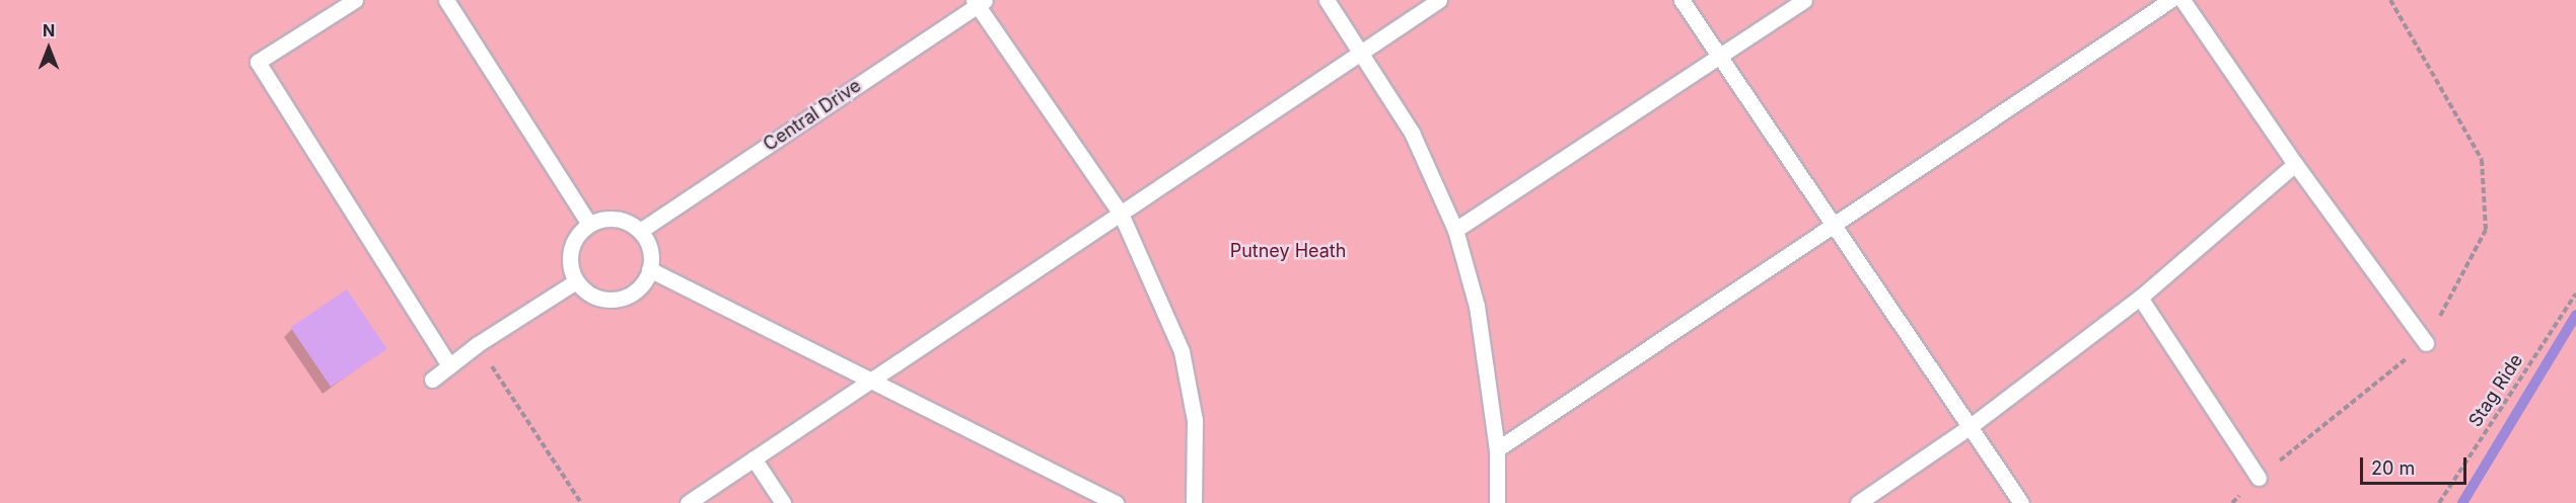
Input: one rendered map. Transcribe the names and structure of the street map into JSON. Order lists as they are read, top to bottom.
{
  "streets": {
    "lane": ["Central Drive"],
    "path": ["Stag Ride"]
  },
  "parks": ["Putney Heath"],
  "scale_bar": "20 m",
  "north": "top"
}
